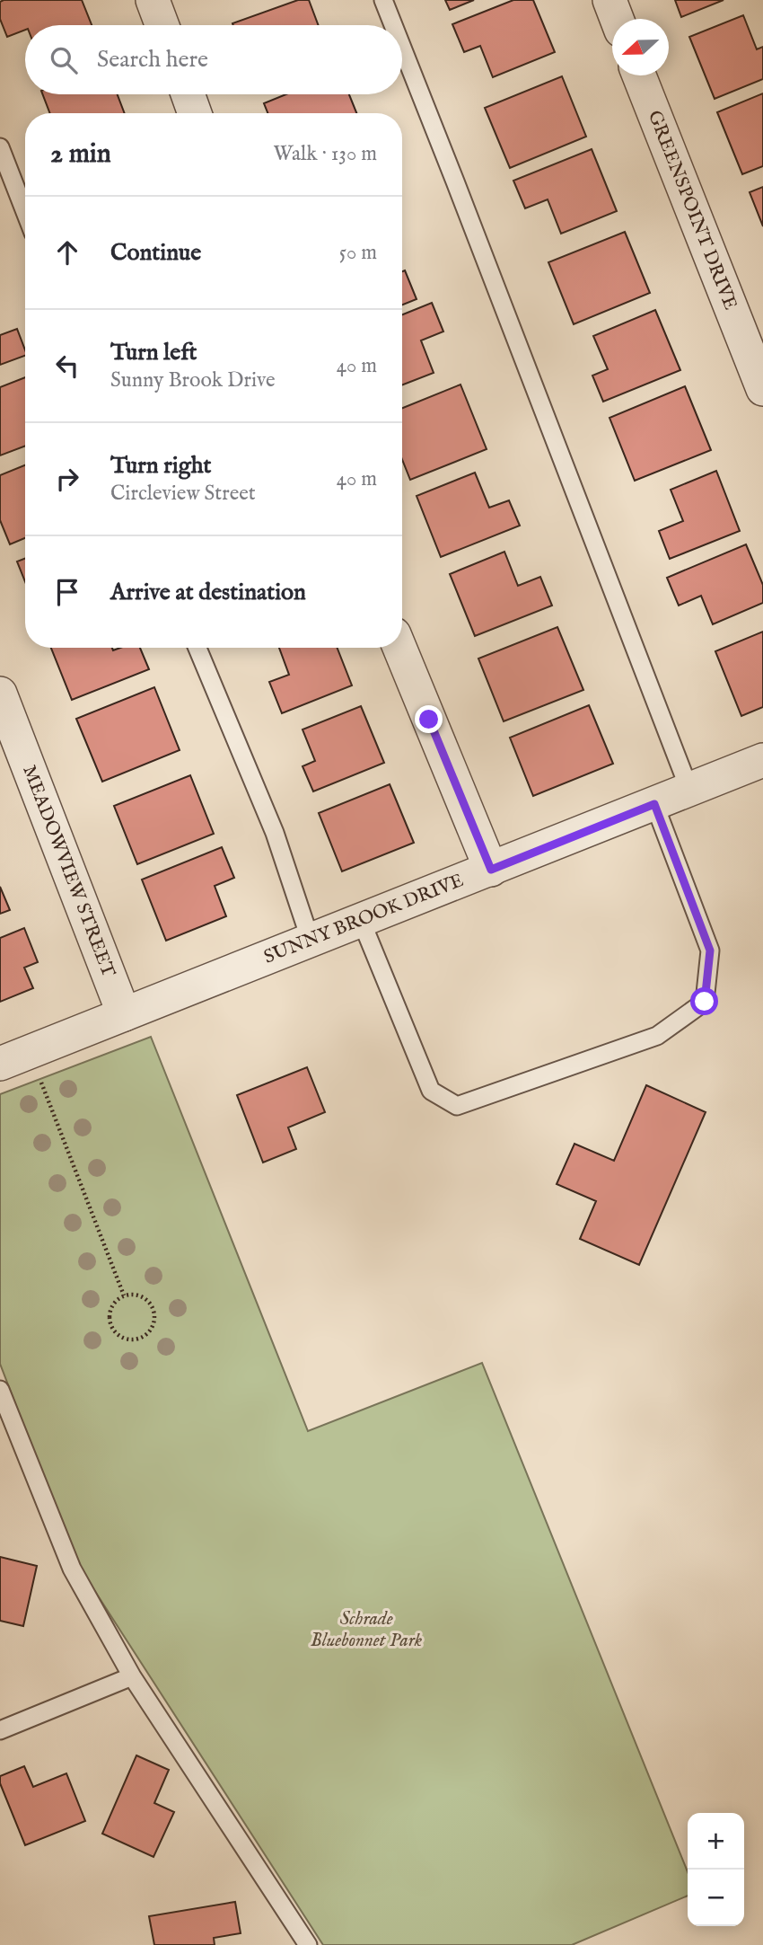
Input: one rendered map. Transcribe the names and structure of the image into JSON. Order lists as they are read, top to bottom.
{
  "streets": {
    "street": ["GREENSPOINT DRIVE", "MEADOWVIEW STREET", "SUNNY BROOK DRIVE"]
  },
  "crossings": [
    ["MEADOWVIEW STREET", "SUNNY BROOK DRIVE"]
  ],
  "parks": ["Schrade Bluebonnet Park"],
  "north": "left",
  "page": {
    "search": "Search here",
    "heading": ["2 min", "Walk · 130 m"],
    "list": [
      ["Continue", "50 m"],
      ["Turn left", "Sunny Brook Drive", "40 m"],
      ["Turn right", "Circleview Street", "40 m"],
      "Arrive at destination"
    ],
    "map_buttons": ["+", "−"]
  }
}
